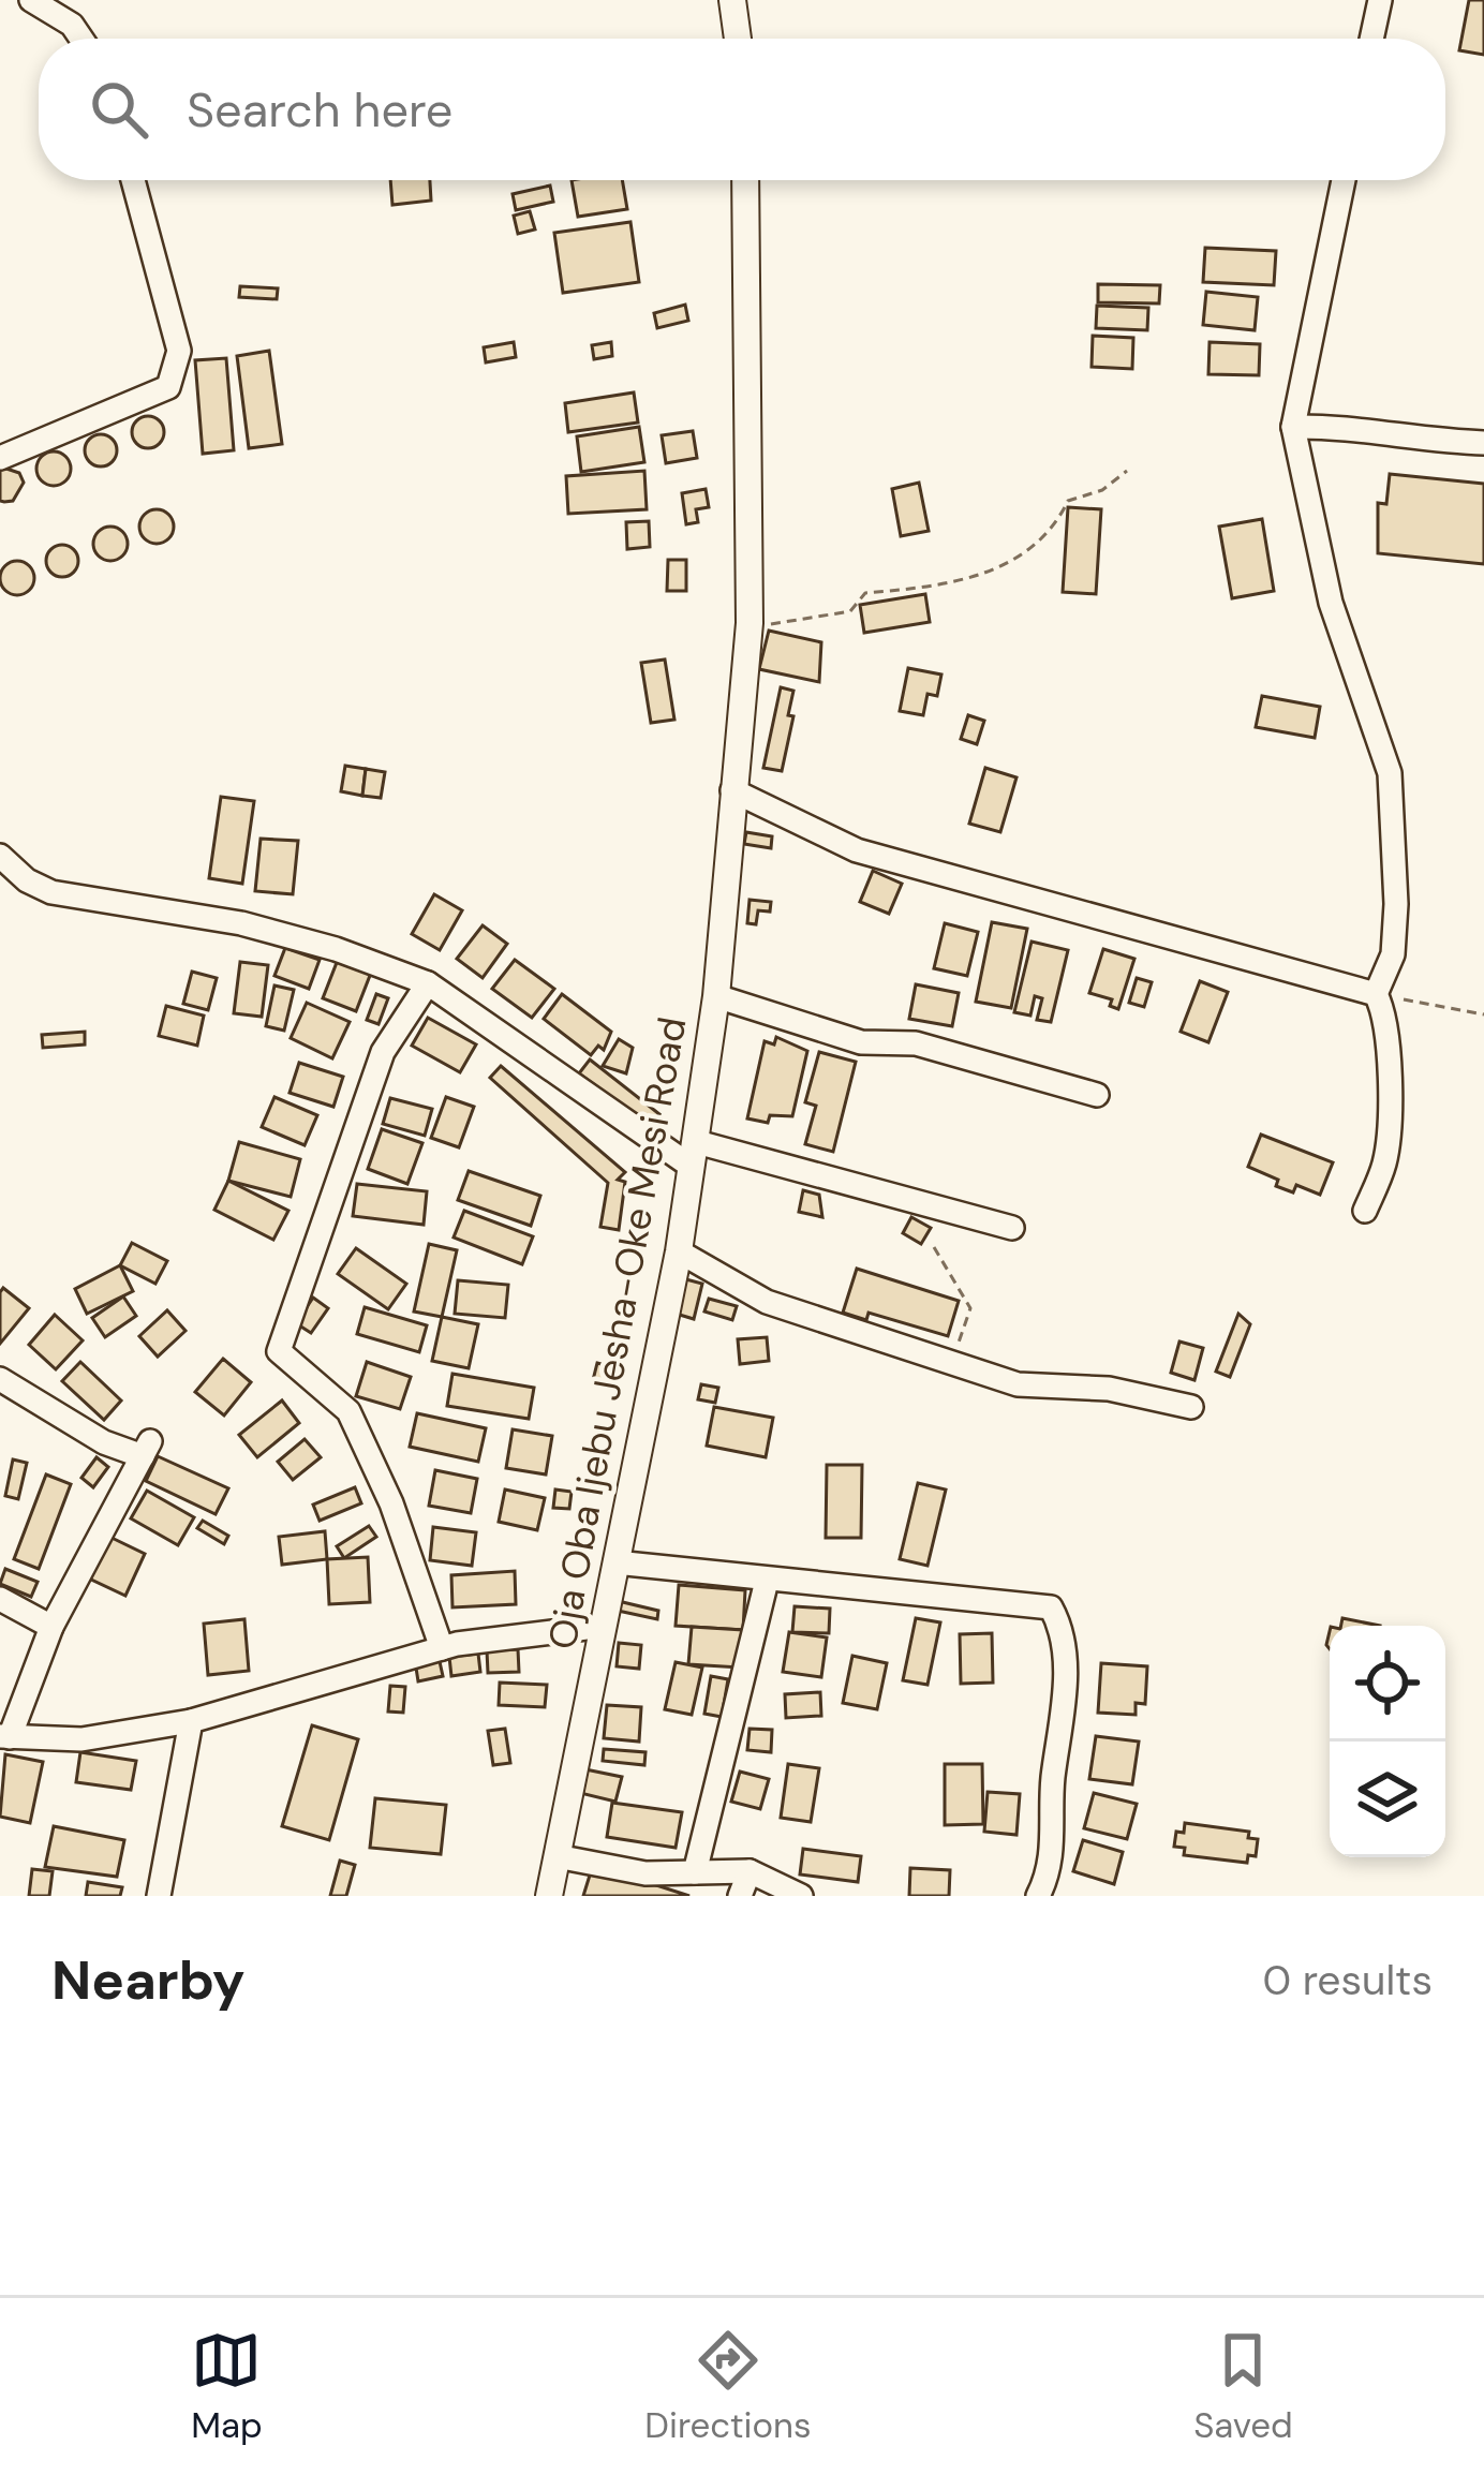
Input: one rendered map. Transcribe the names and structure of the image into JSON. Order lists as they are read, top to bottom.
{
  "streets": {
    "main road": ["Oja Oba Ijebu Jesha-Oke Mesi Road"]
  },
  "page": {
    "search": "Search here",
    "heading": ["Nearby", "0 results"],
    "nav": ["Map", "Directions", "Saved"]
  }
}
